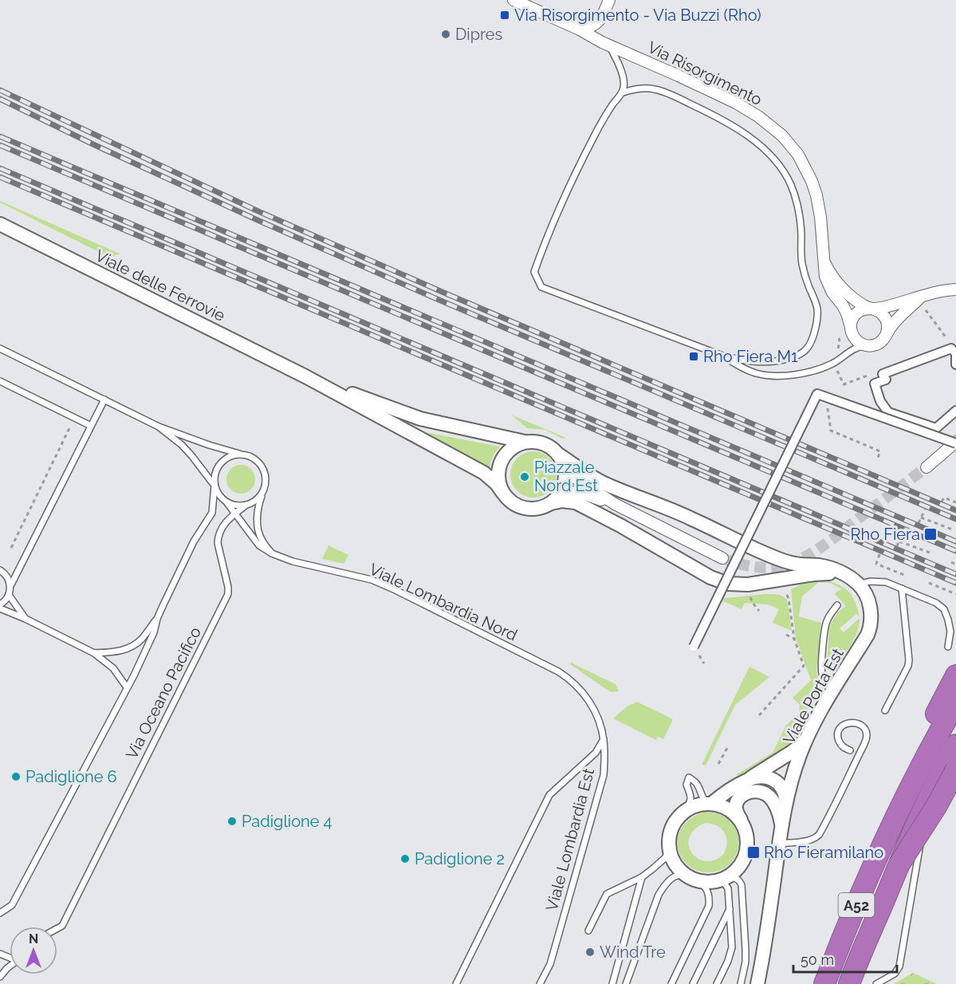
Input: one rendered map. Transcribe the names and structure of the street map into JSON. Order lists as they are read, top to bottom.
{
  "streets": {
    "highway": ["A52"],
    "street": ["Via Risorgimento", "Viale delle Ferrovie", "Viale Porta Est"],
    "lane": ["Viale Lombardia Nord", "Via Oceano Pacifico", "Viale Lombardia Est"]
  },
  "crossings": [
    ["Viale delle Ferrovie", "Viale Porta Est"],
    ["Viale Lombardia Nord", "Via Oceano Pacifico"],
    ["Viale Lombardia Nord", "Viale Lombardia Est"]
  ],
  "places": {
    "transit": [
      "Via Risorgimento - Via Buzzi (Rho)",
      "Rho Fiera M1",
      "Rho Fiera",
      "Rho Fieramilano"
    ],
    "other": [
      "Dipres",
      "Piazzale Nord Est",
      "Padiglione 6",
      "Padiglione 4",
      "Padiglione 2",
      "Wind Tre"
    ]
  },
  "scale_bar": "50 m",
  "north": "top"
}
